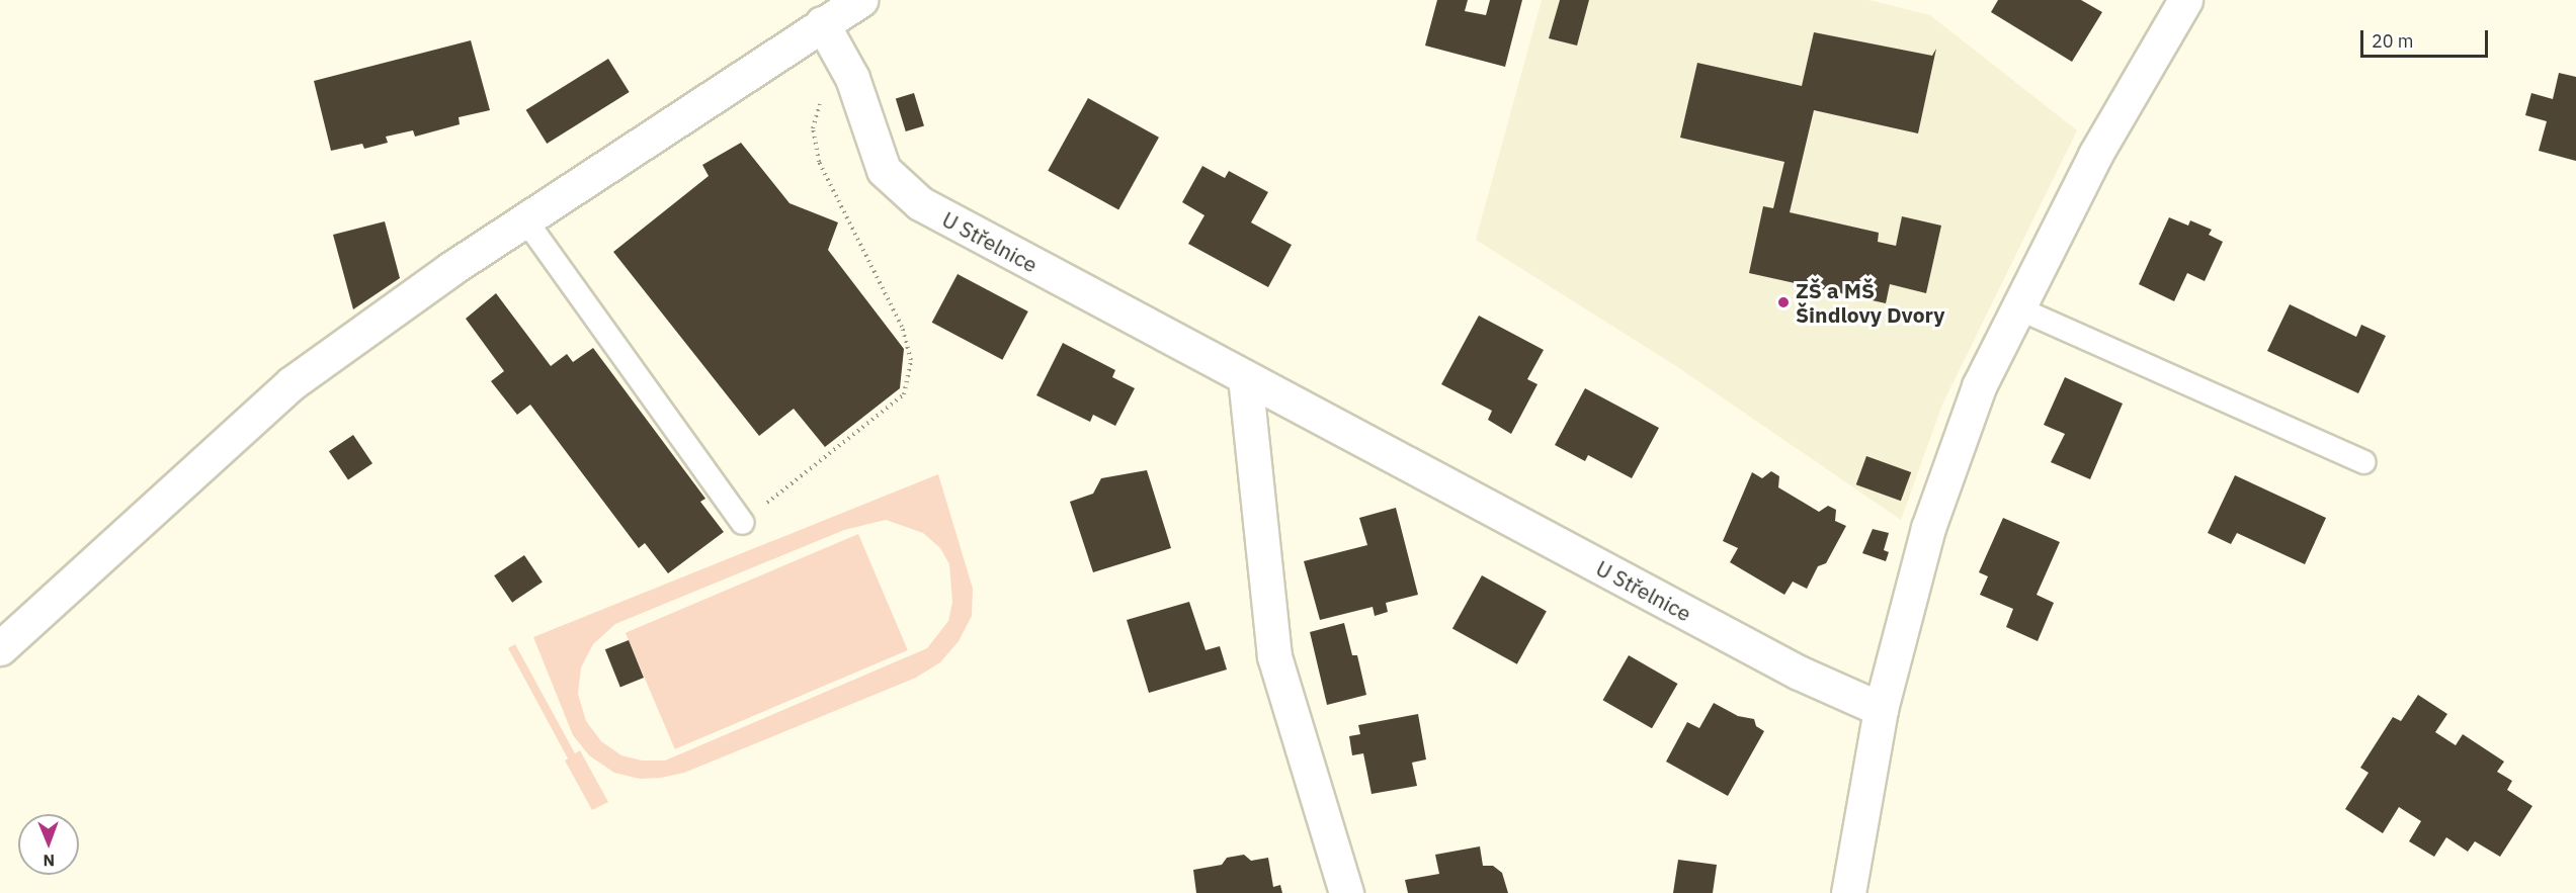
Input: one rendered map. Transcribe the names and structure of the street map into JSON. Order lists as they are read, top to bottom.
{
  "streets": {
    "street": ["U Střelnice"]
  },
  "places": ["ZŠ a MŠ Šindlovy Dvory"],
  "scale_bar": "20 m",
  "north": "bottom"
}
